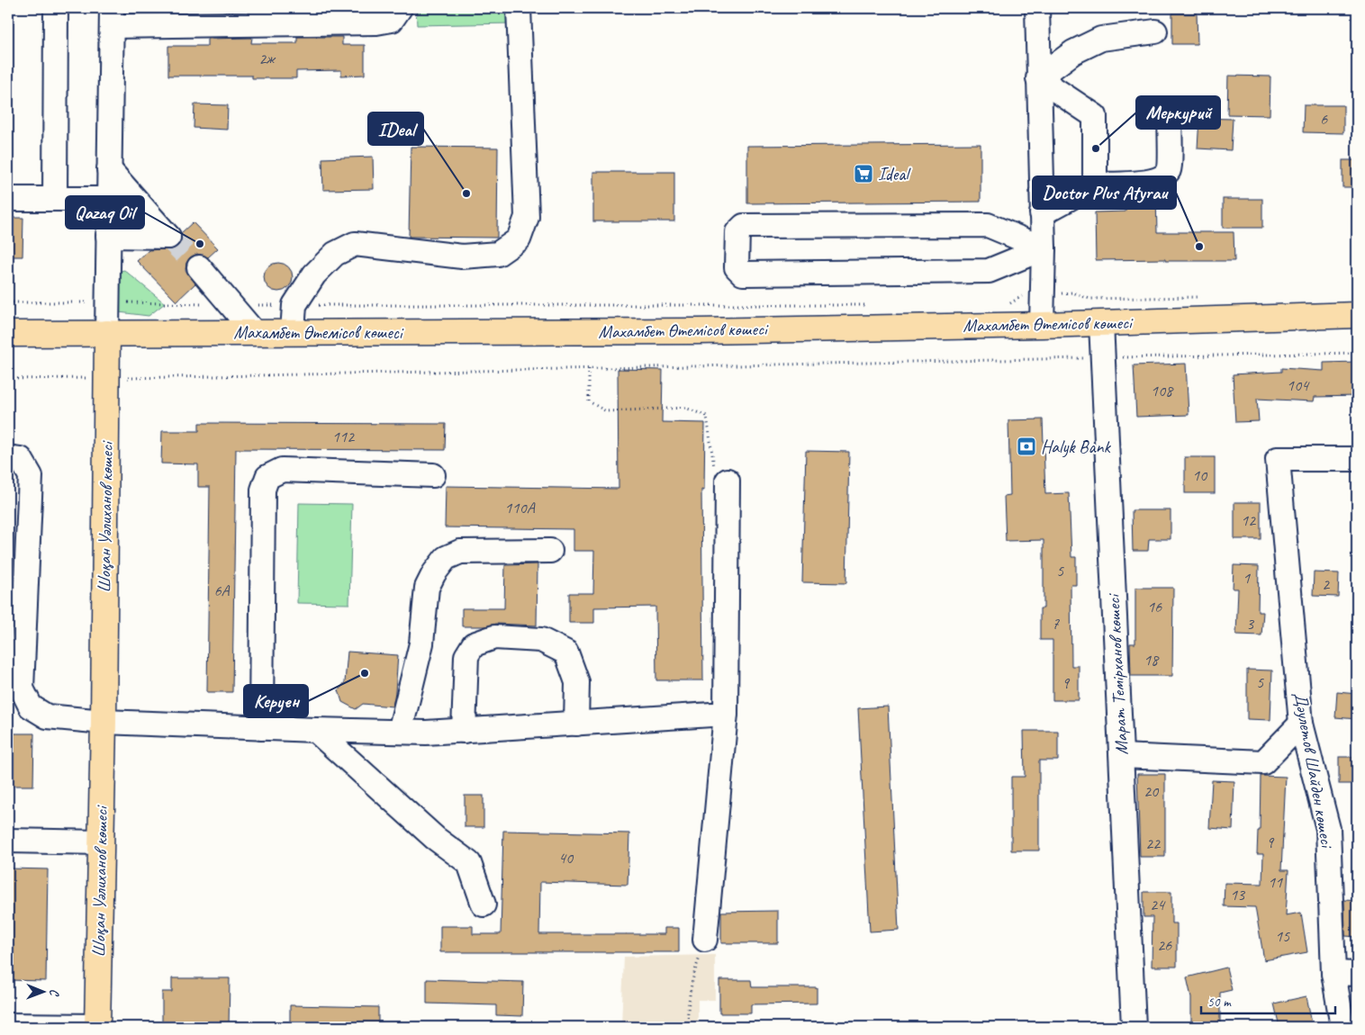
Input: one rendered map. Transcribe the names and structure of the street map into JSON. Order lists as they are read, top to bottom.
{
  "streets": {
    "main road": ["Махамбет Өтемісов көшесі", "Шоқан Уәлиханов көшесі"],
    "street": ["Марат Темірханов көшесі", "Дәулетов Шайден көшесі"]
  },
  "crossings": [
    ["Махамбет Өтемісов көшесі", "Шоқан Уәлиханов көшесі"],
    ["Махамбет Өтемісов көшесі", "Марат Темірханов көшесі"]
  ],
  "places": {
    "other": [
      "Меркурий",
      "IDeal",
      "Qazaq Oil",
      "Doctor Plus Atyrau",
      "Керуен"
    ],
    "supermarket": ["Ideal"],
    "bank": ["Halyk Bank"]
  },
  "house_numbers": [
    "2ж",
    "6",
    "104",
    "108",
    "112",
    "10",
    "110А",
    "12",
    "5",
    "1",
    "2",
    "6А",
    "16",
    "7",
    "3",
    "18",
    "5",
    "9",
    "20",
    "9",
    "22",
    "40",
    "11",
    "13",
    "24",
    "15",
    "26"
  ],
  "scale_bar": "50 m",
  "north": "right"
}
